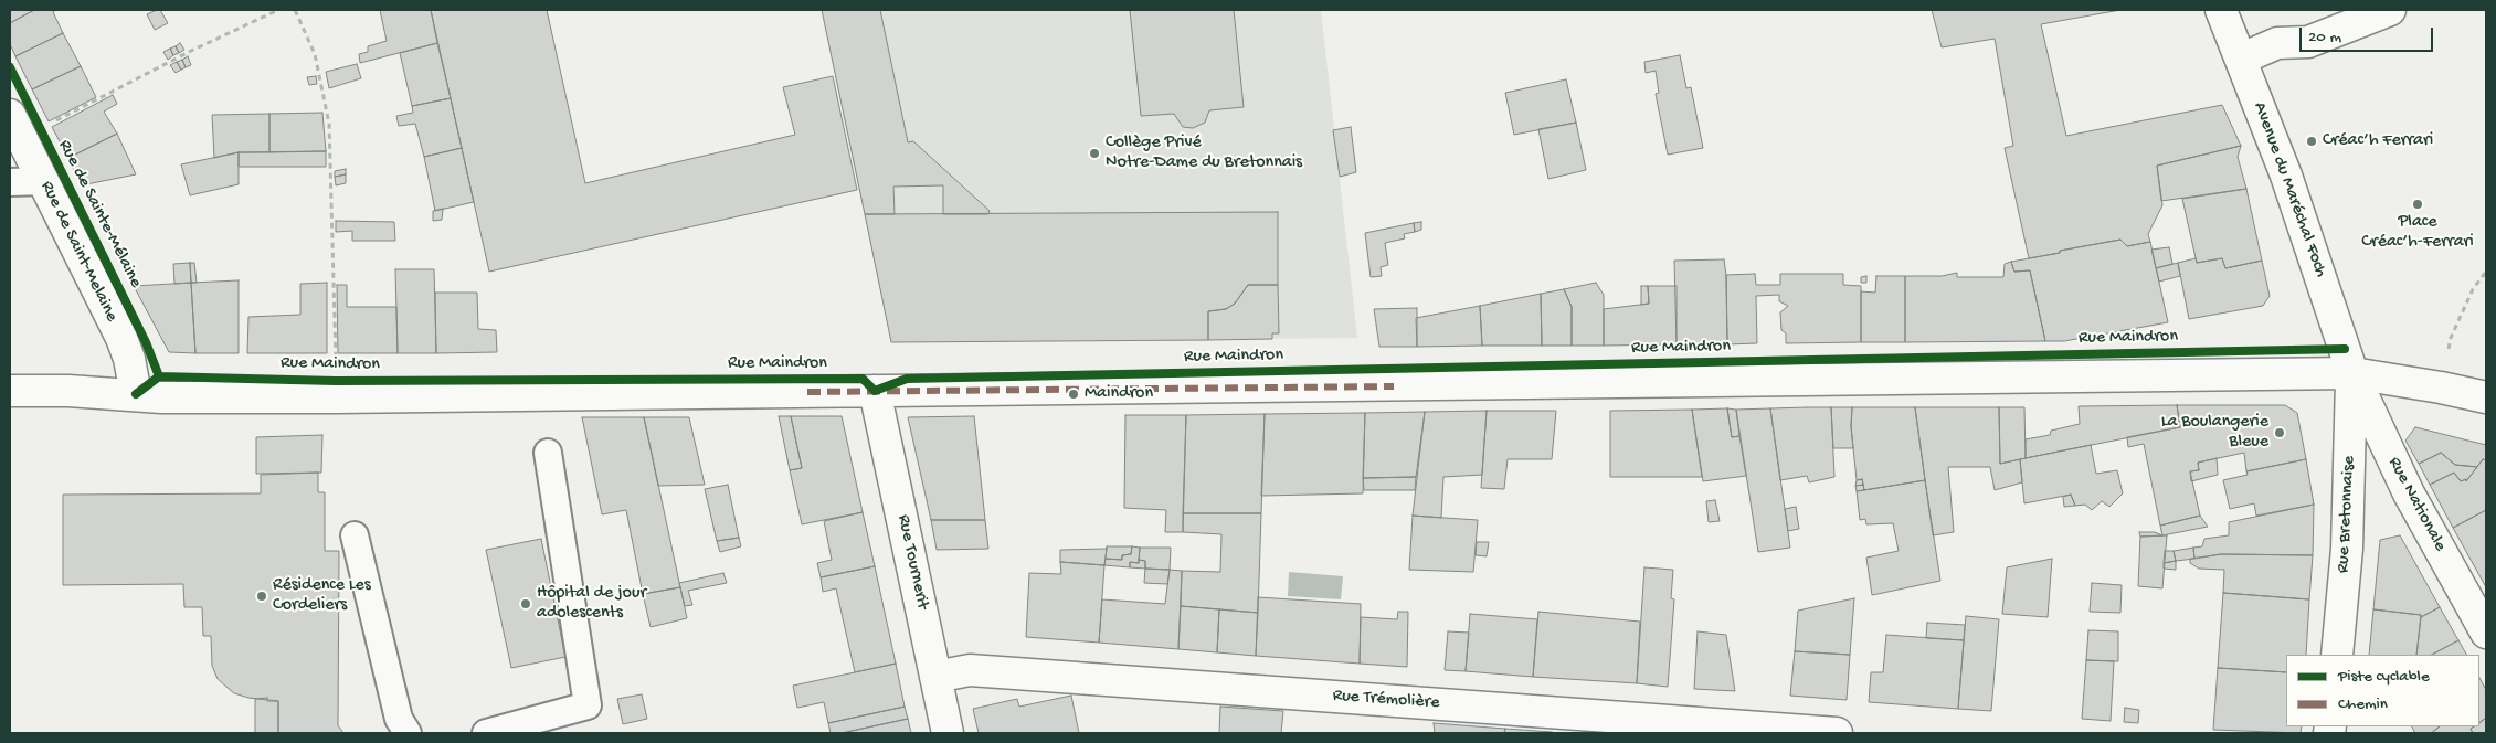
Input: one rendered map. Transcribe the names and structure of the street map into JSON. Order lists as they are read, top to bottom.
{
  "streets": {
    "street": [
      "Avenue du Maréchal Foch",
      "Rue de Saint-Melaine",
      "Rue Maindron",
      "Rue Nationale",
      "Rue Bretonnaise",
      "Rue Tournerit",
      "Rue Trémolière"
    ],
    "cycle path": ["Rue de Sainte-Mélaine"]
  },
  "crossings": [
    ["Avenue du Maréchal Foch", "Rue Maindron"],
    ["Avenue du Maréchal Foch", "Rue Nationale"],
    ["Avenue du Maréchal Foch", "Rue Bretonnaise"],
    ["Rue de Saint-Melaine", "Rue Maindron"],
    ["Rue Maindron", "Rue Nationale"],
    ["Rue Maindron", "Rue Bretonnaise"],
    ["Rue Maindron", "Rue Tournerit"],
    ["Rue Nationale", "Rue Bretonnaise"],
    ["Rue Tournerit", "Rue Trémolière"]
  ],
  "places": [
    "Créac’h Ferrari",
    "Collège Privé Notre-Dame du Bretonnais",
    "Place Créac’h-Ferrari",
    "Maindron",
    "La Boulangerie Bleue",
    "Résidence Les Cordeliers",
    "Hôpital de jour adolescents"
  ],
  "legend": ["Piste cyclable", "Chemin"],
  "scale_bar": "20 m"
}
